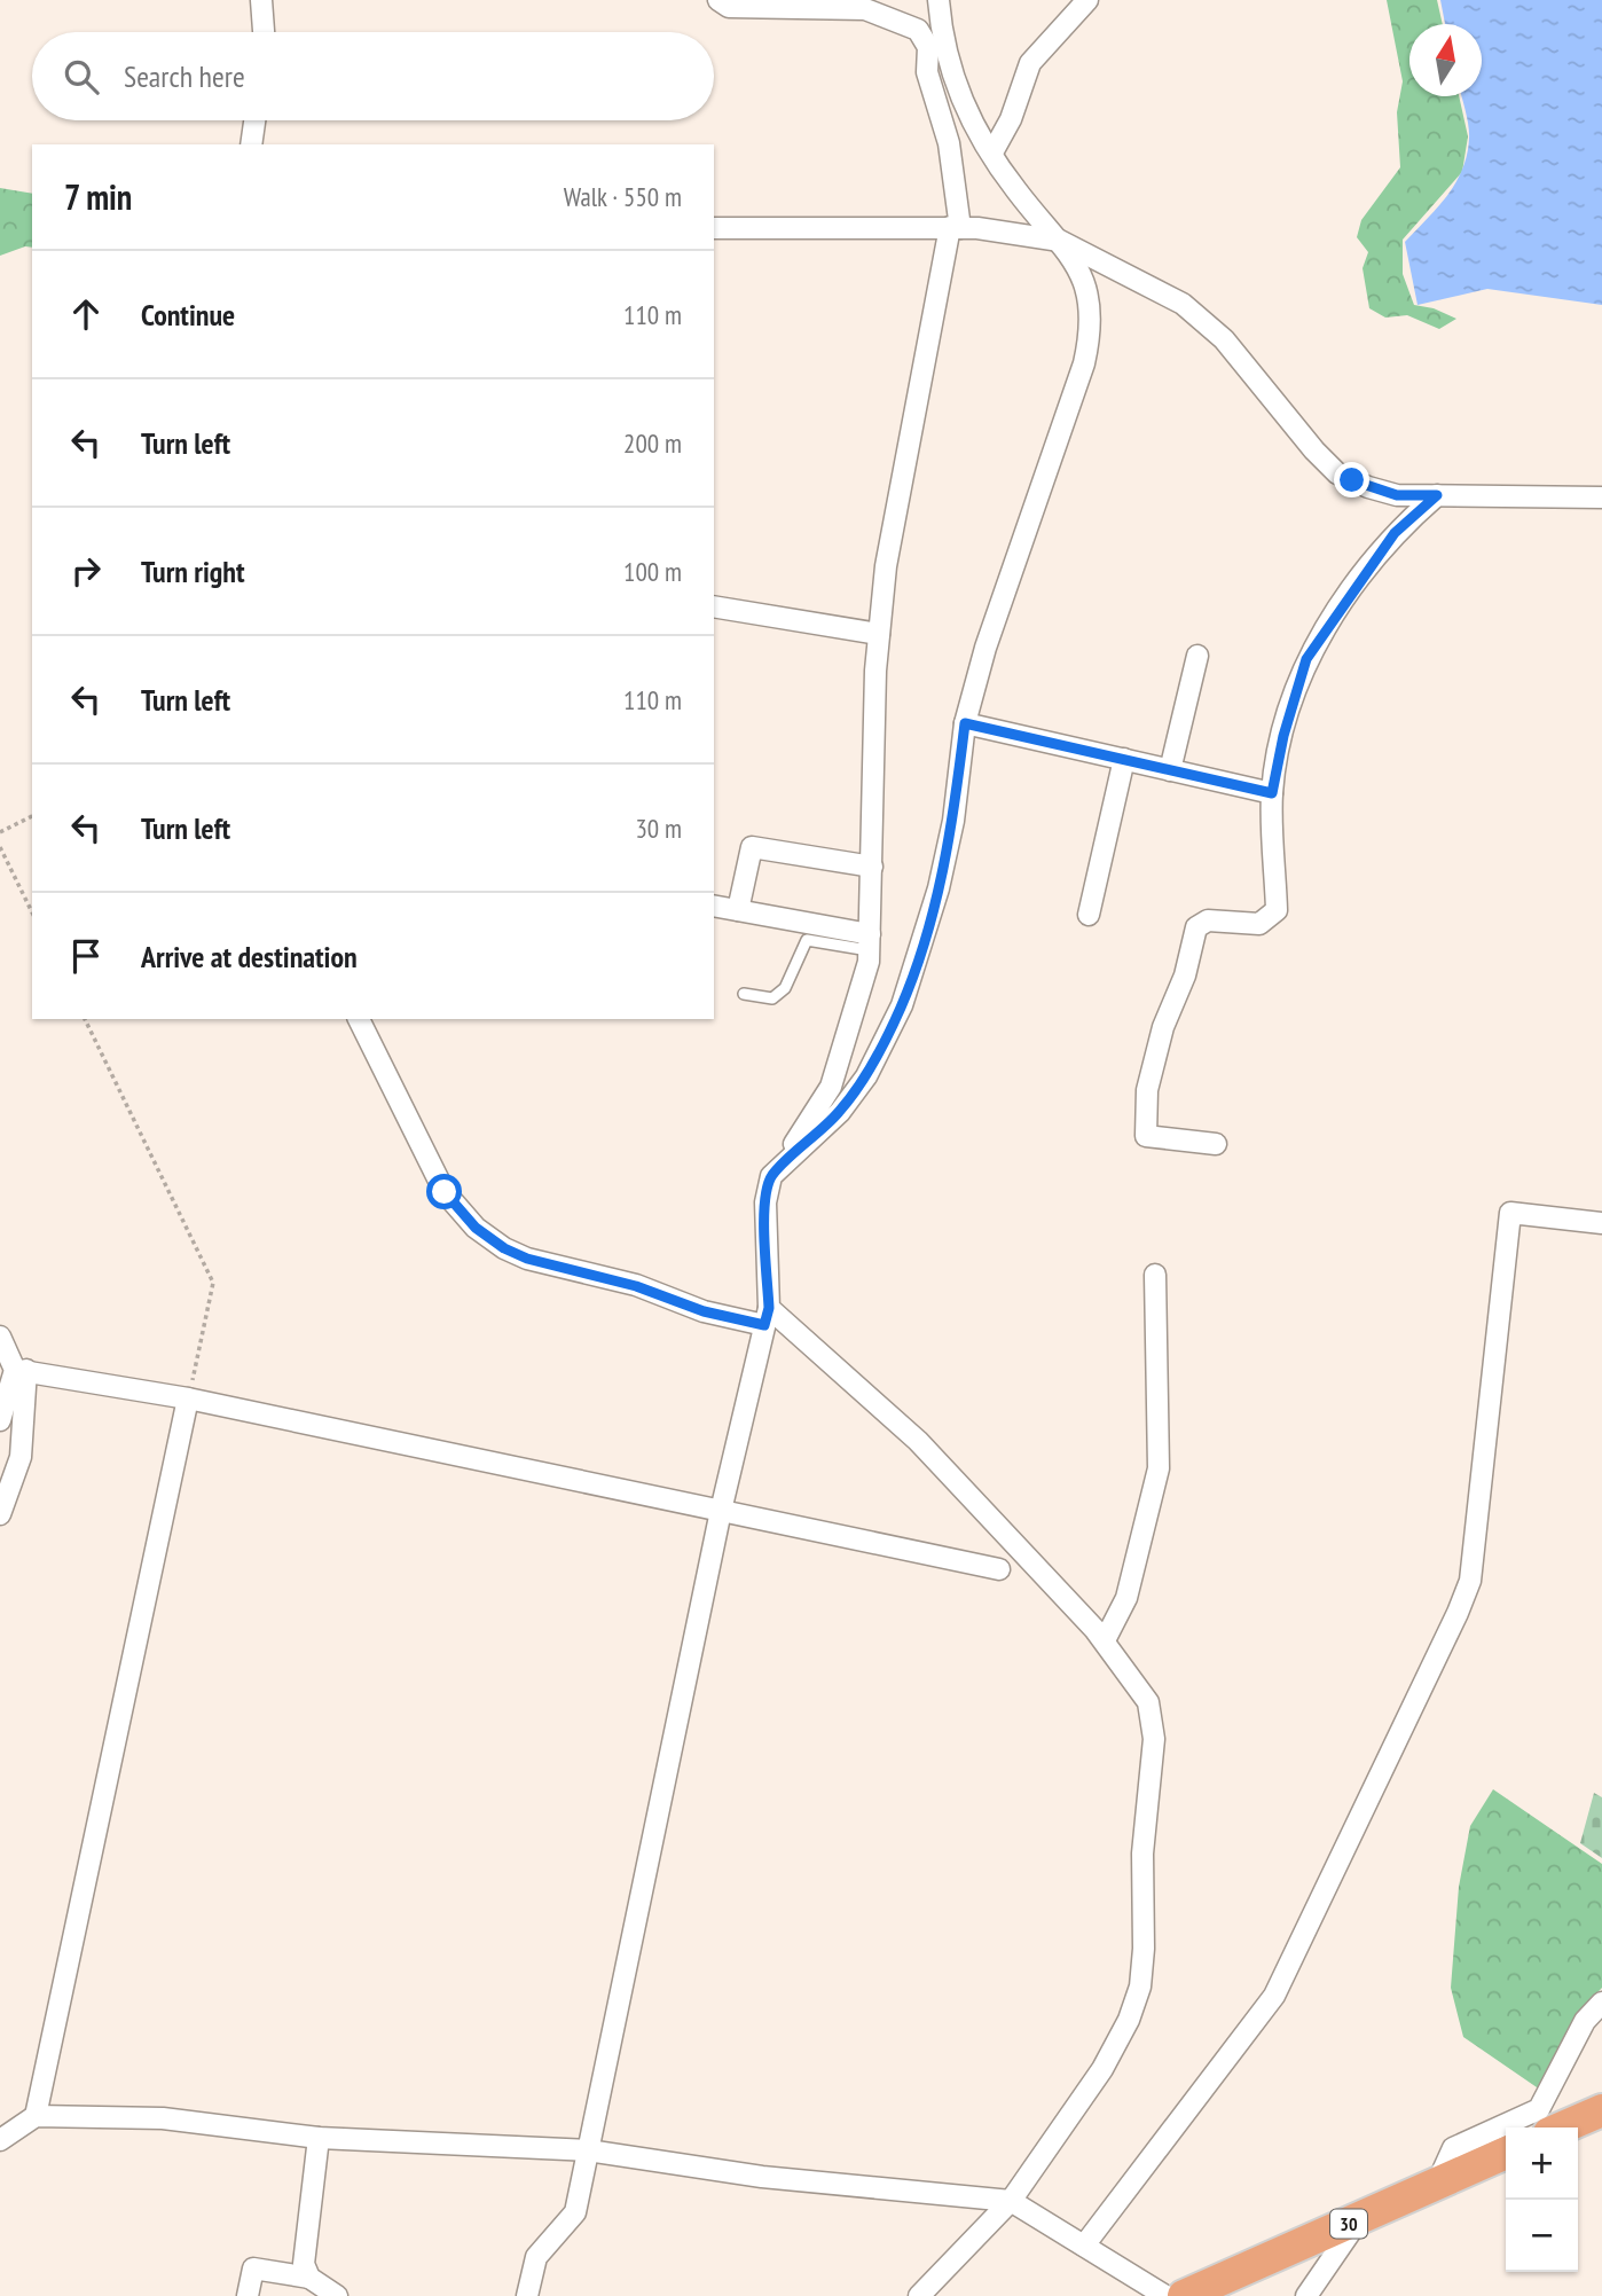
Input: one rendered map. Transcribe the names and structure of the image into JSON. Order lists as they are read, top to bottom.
{
  "streets": {
    "main road": ["30"]
  },
  "north": "top",
  "page": {
    "search": "Search here",
    "heading": ["7 min", "Walk · 550 m"],
    "list": [
      ["Continue", "110 m"],
      ["Turn left", "200 m"],
      ["Turn right", "100 m"],
      ["Turn left", "110 m"],
      ["Turn left", "30 m"],
      "Arrive at destination"
    ],
    "map_buttons": ["+", "−"]
  }
}
